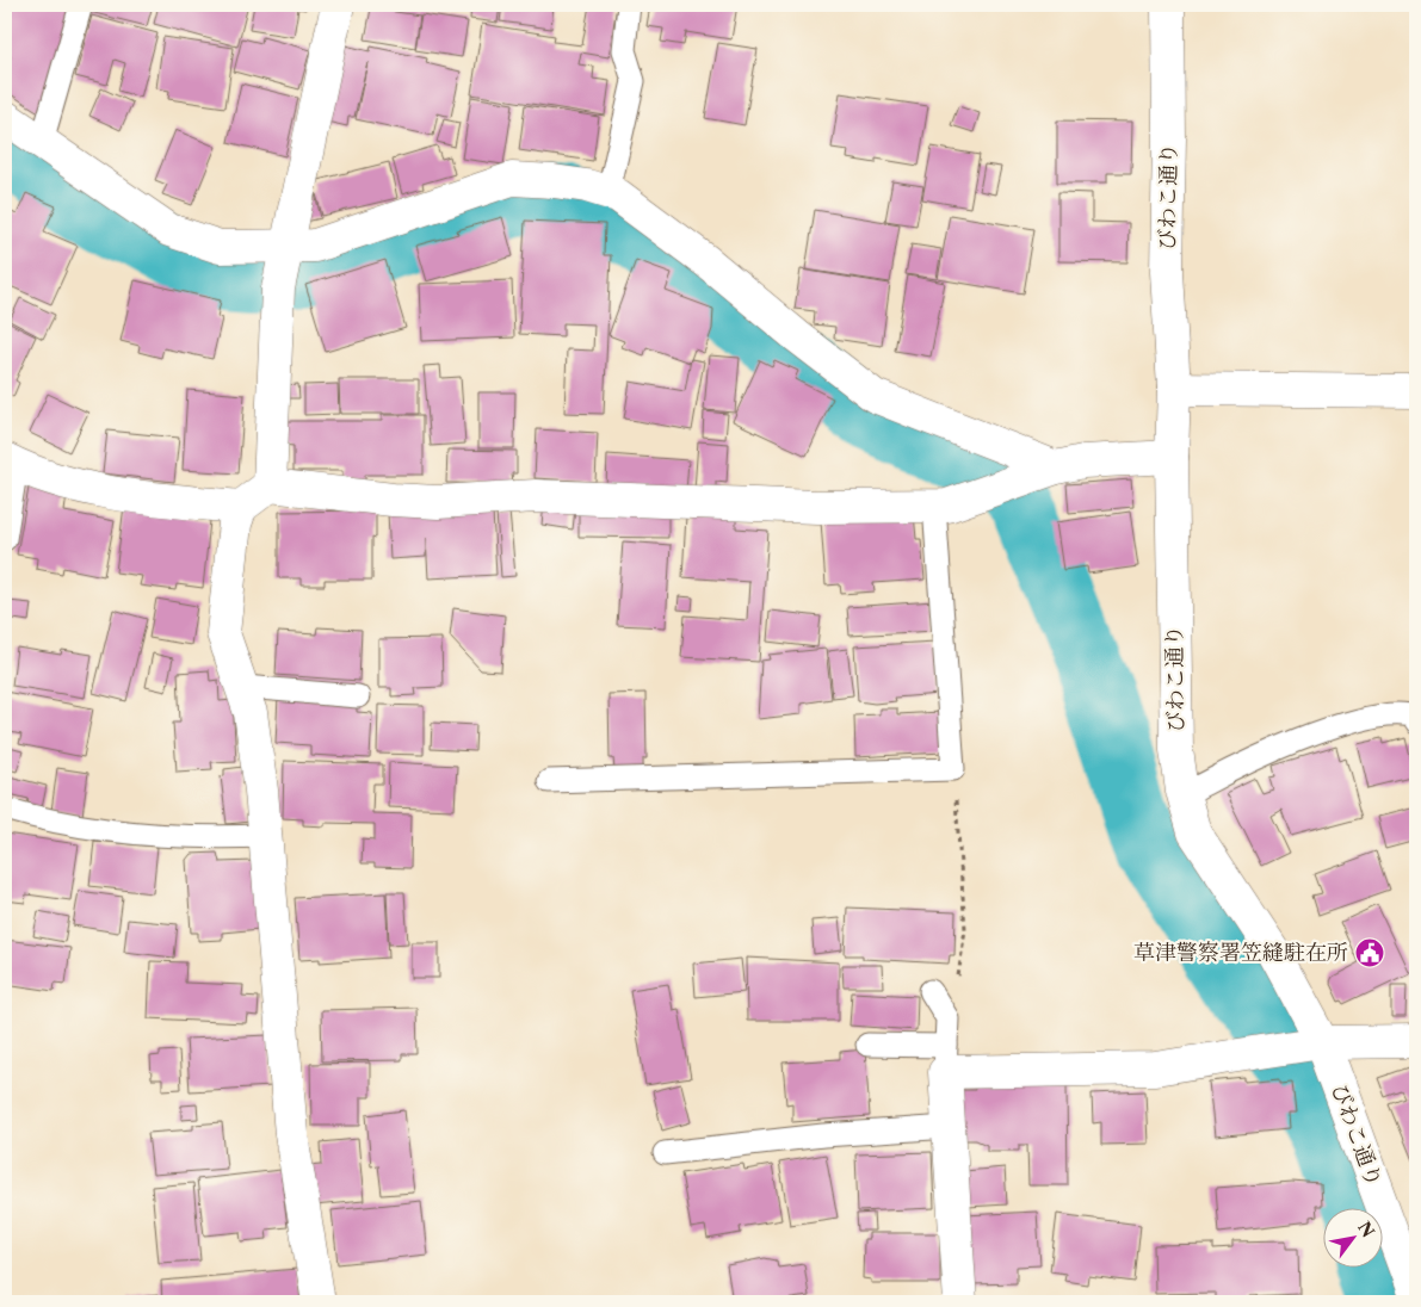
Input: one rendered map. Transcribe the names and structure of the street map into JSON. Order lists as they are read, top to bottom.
{
  "streets": {
    "street": ["びわこ通り"]
  },
  "places": {
    "public building": ["草津警察署笠縫駐在所"]
  },
  "north": "top right"
}
